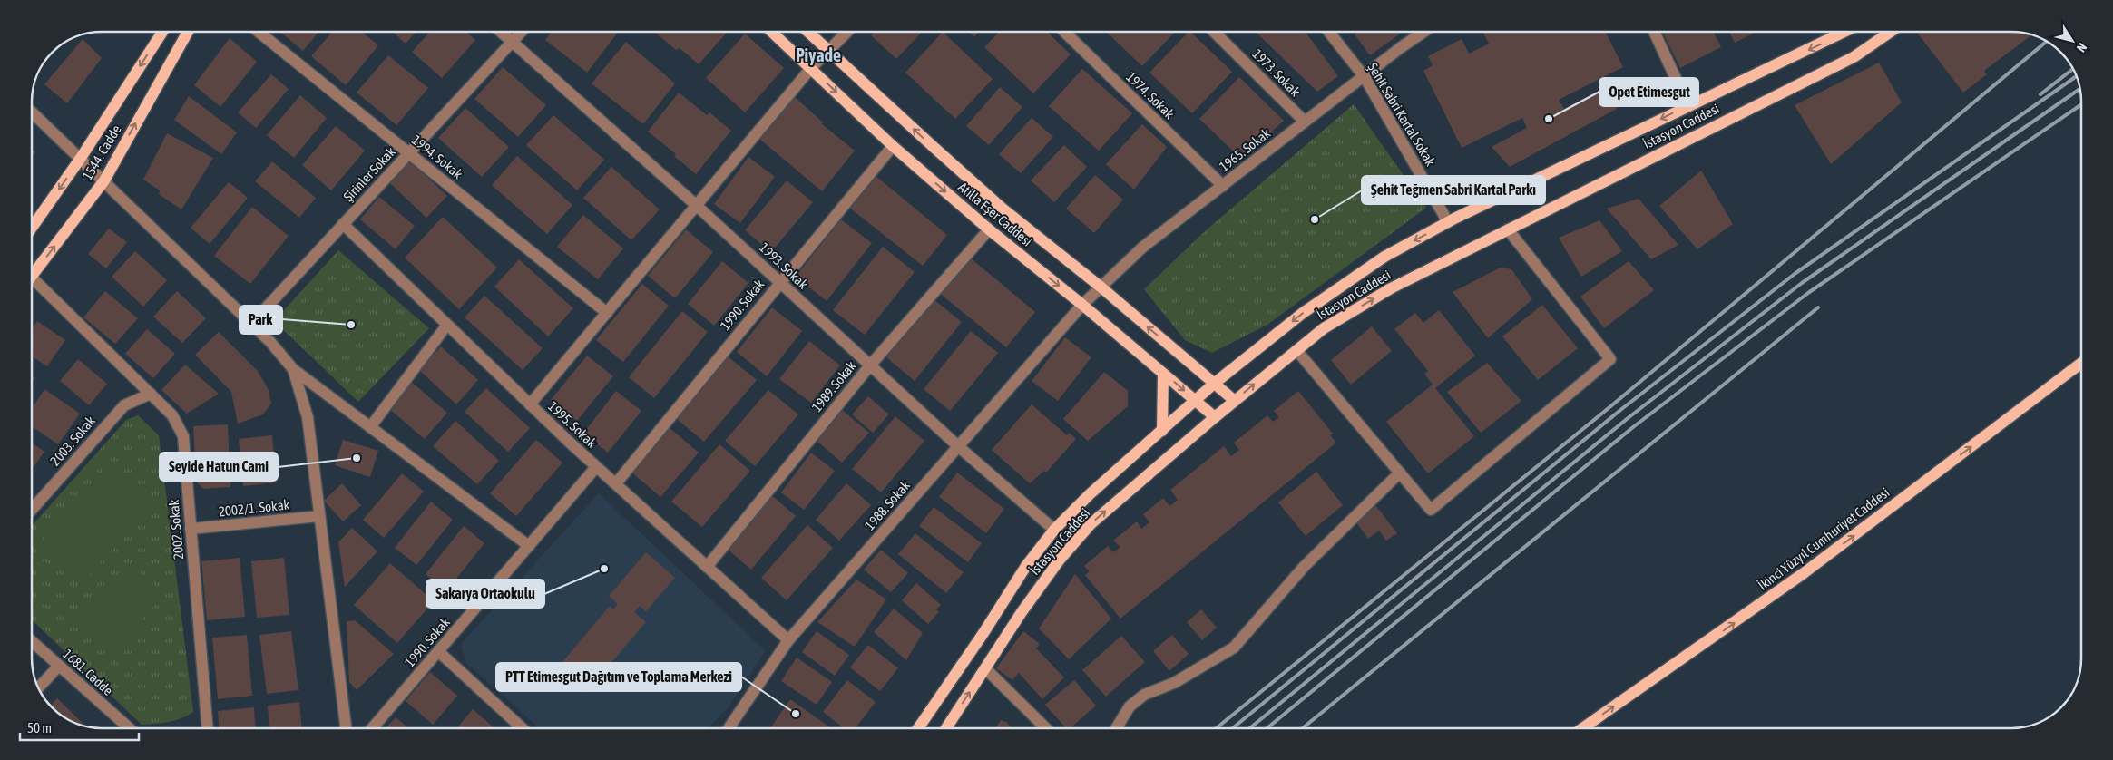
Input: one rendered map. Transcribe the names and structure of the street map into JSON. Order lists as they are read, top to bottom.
{
  "streets": {
    "main road": [
      "İstasyon Caddesi",
      "1544. Cadde",
      "Atilla Eşer Caddesi",
      "İkinci Yüzyıl Cumhuriyet Caddesi"
    ],
    "street": [
      "1973. Sokak",
      "1974. Sokak",
      "Şehit Sabri Kartal Sokak",
      "1965. Sokak",
      "1994. Sokak",
      "Şirinler Sokak",
      "1993. Sokak",
      "1990. Sokak",
      "1989. Sokak",
      "1995. Sokak",
      "2003. Sokak",
      "1988. Sokak",
      "2002/1. Sokak",
      "2002. Sokak",
      "1681. Cadde"
    ]
  },
  "crossings": [
    ["1973. Sokak", "1965. Sokak"],
    ["1974. Sokak", "1965. Sokak"],
    ["Şehit Sabri Kartal Sokak", "İstasyon Caddesi"],
    ["Şehit Sabri Kartal Sokak", "1965. Sokak"],
    ["İstasyon Caddesi", "Atilla Eşer Caddesi"],
    ["İstasyon Caddesi", "1993. Sokak"],
    ["1965. Sokak", "Atilla Eşer Caddesi"],
    ["1965. Sokak", "1988. Sokak"],
    ["1994. Sokak", "Şirinler Sokak"],
    ["Şirinler Sokak", "1993. Sokak"],
    ["Şirinler Sokak", "1995. Sokak"],
    ["Atilla Eşer Caddesi", "1990. Sokak"],
    ["Atilla Eşer Caddesi", "1989. Sokak"],
    ["Atilla Eşer Caddesi", "1988. Sokak"],
    ["1993. Sokak", "1990. Sokak"],
    ["1993. Sokak", "1989. Sokak"],
    ["1993. Sokak", "1988. Sokak"],
    ["1990. Sokak", "1995. Sokak"],
    ["1989. Sokak", "1995. Sokak"],
    ["1995. Sokak", "1988. Sokak"],
    ["2003. Sokak", "2002. Sokak"],
    ["2002/1. Sokak", "2002. Sokak"]
  ],
  "one_way": ["İkinci Yüzyıl Cumhuriyet Caddesi"],
  "districts": ["Piyade"],
  "places": [
    "Opet Etimesgut",
    "Şehit Teğmen Sabri Kartal Parkı",
    "Park",
    "Seyide Hatun Cami",
    "Sakarya Ortaokulu",
    "PTT Etimesgut Dağıtım ve Toplama Merkezi"
  ],
  "scale_bar": "50 m",
  "north": "bottom right"
}
